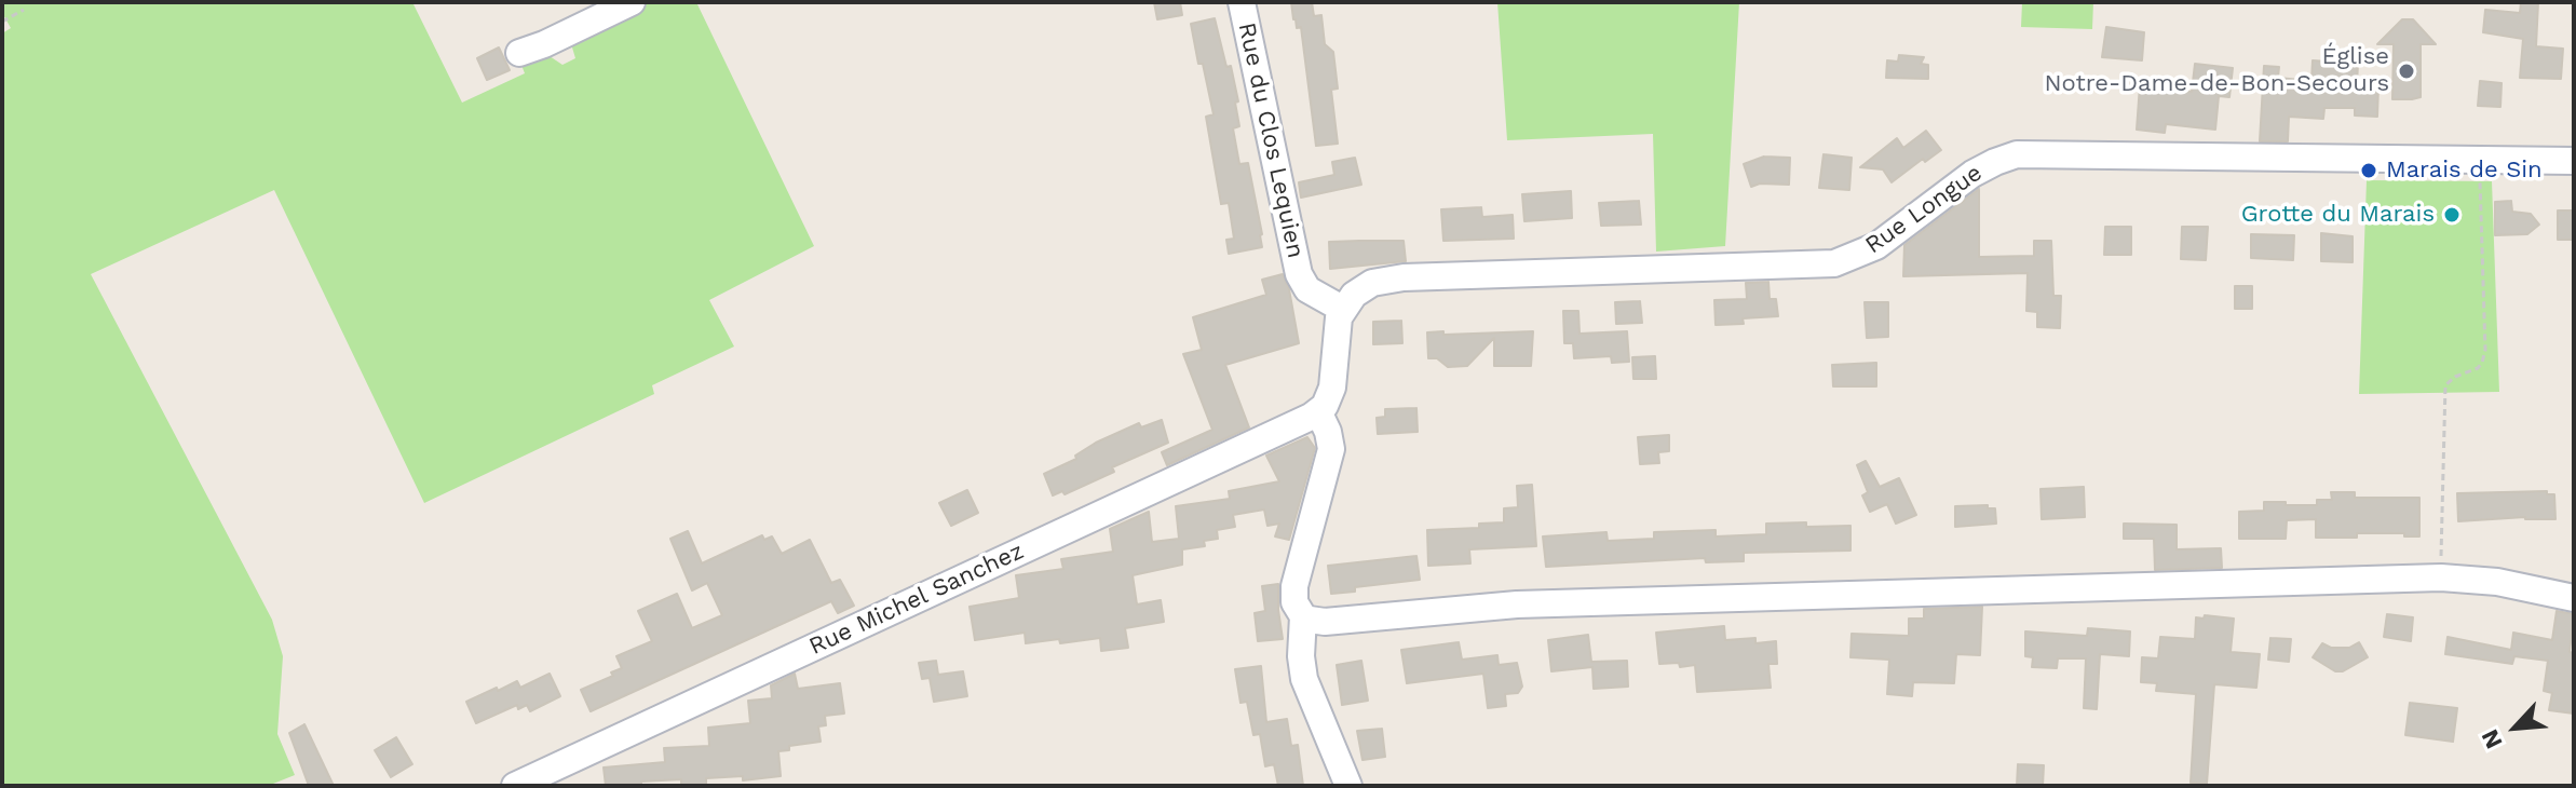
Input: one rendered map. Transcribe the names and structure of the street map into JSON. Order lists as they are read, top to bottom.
{
  "streets": {
    "street": ["Rue du Clos Lequien", "Rue Longue", "Rue Michel Sanchez"]
  },
  "crossings": [
    ["Rue du Clos Lequien", "Rue Longue"]
  ],
  "places": ["Église Notre-Dame-de-Bon-Secours", "Marais de Sin", "Grotte du Marais"],
  "north": "bottom left"
}
